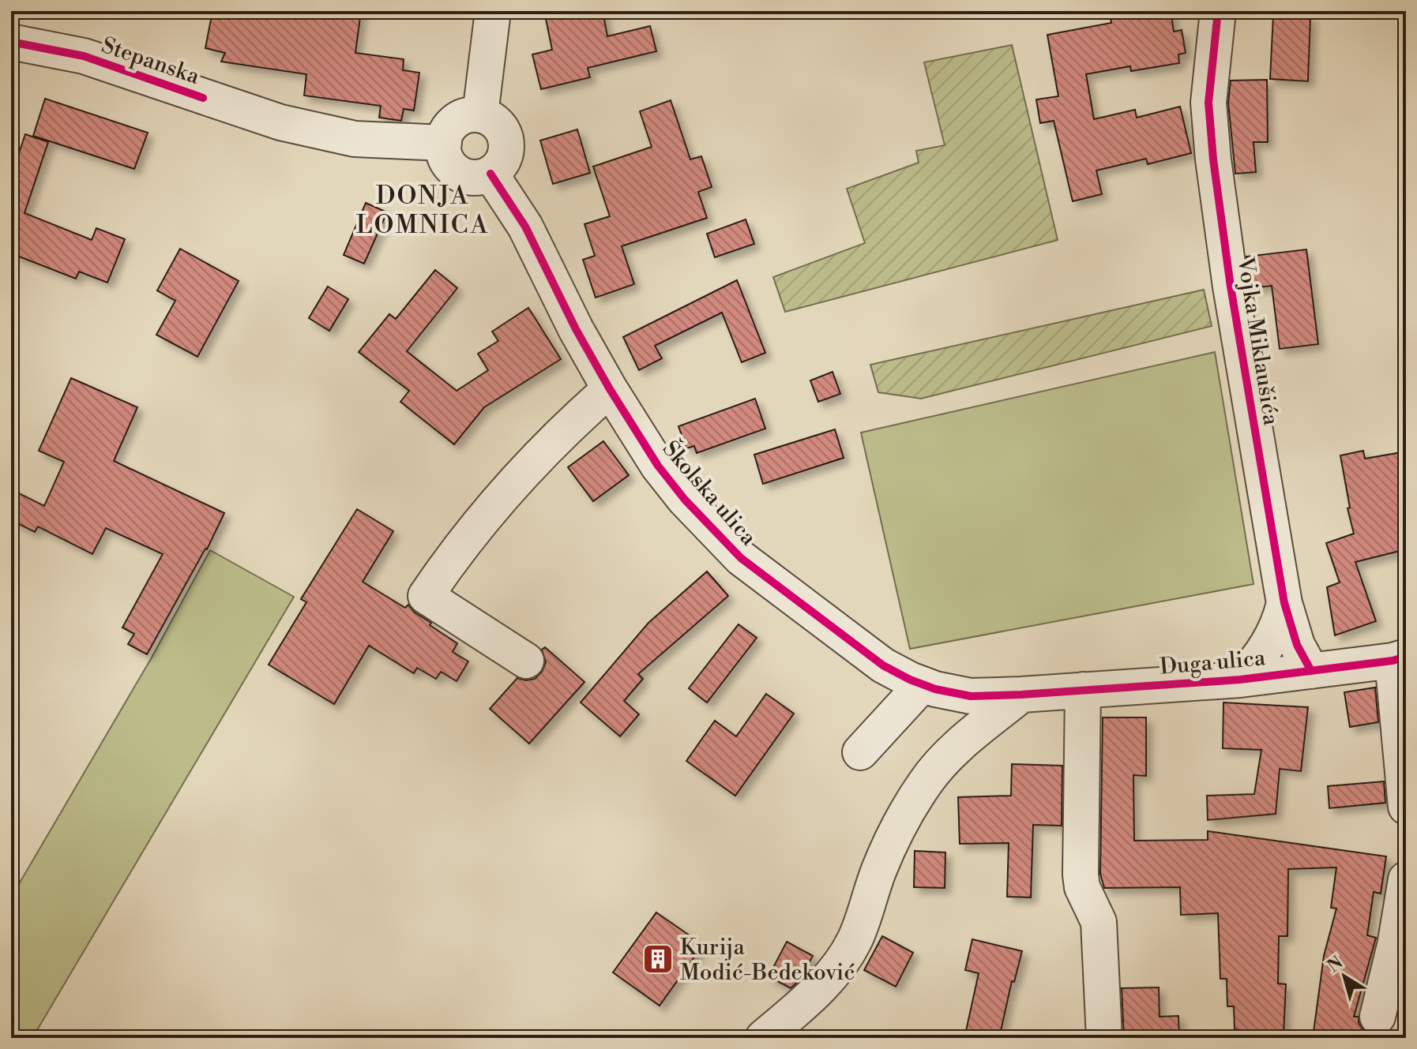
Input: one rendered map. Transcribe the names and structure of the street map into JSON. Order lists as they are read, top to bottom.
{
  "streets": {
    "street": [
      "Stepanska",
      "Vojka Miklaušića",
      "Školska ulica",
      "Duga ulica"
    ]
  },
  "crossings": [
    ["Stepanska", "Školska ulica"],
    ["Vojka Miklaušića", "Duga ulica"],
    ["Školska ulica", "Duga ulica"]
  ],
  "districts": ["DONJA LOMNICA"],
  "places": {
    "building": ["Kurija Modić-Bedeković"]
  },
  "north": "top left"
}
